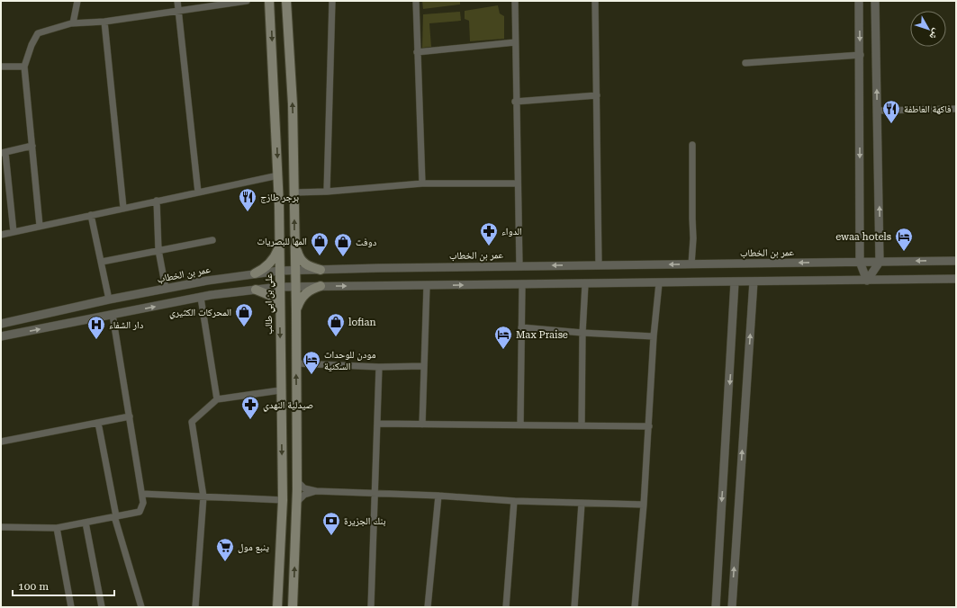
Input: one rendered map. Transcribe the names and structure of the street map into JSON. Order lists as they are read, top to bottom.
{
  "streets": {
    "main road": ["علي بن ابي طالب"],
    "street": ["عمر بن الخطاب"]
  },
  "crossings": [
    ["عمر بن الخطاب", "علي بن ابي طالب"]
  ],
  "places": {
    "restaurant": ["فاكهة العاطفة", "برجر طازج"],
    "pharmacy": ["الدواء", "صيدلية النهدي"],
    "hotel": ["ewaa hotels", "Max Praise", "مودن للوحدات السكنية"],
    "shop": [
      "المها للبصريات",
      "دوفت",
      "المحركات الكثيري",
      "lofian"
    ],
    "hospital": ["دار الشفاء"],
    "bank": ["بنك الجزيرة"],
    "supermarket": ["ينبع مول"]
  },
  "scale_bar": "100 m",
  "north": "bottom right"
}
